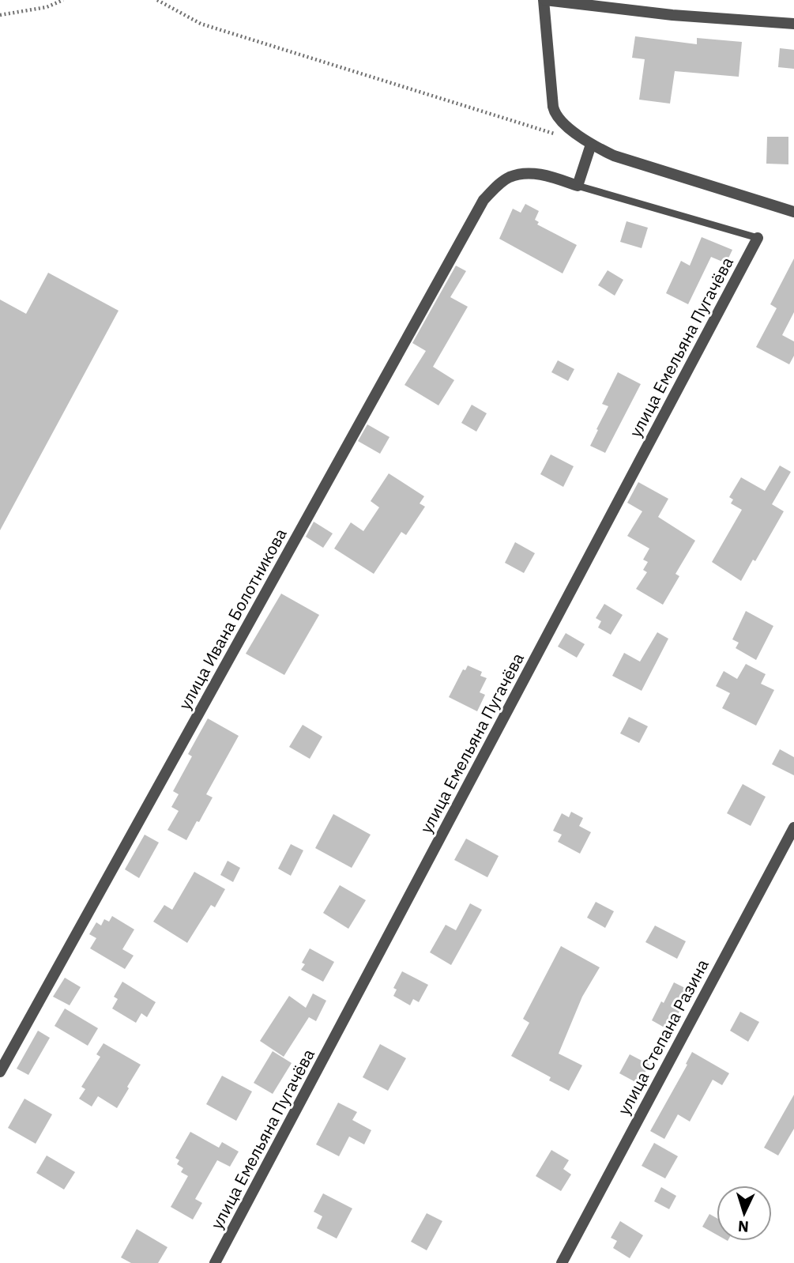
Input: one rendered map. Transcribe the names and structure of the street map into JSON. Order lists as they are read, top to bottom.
{
  "streets": {
    "street": ["улица Емельяна Пугачёва", "улица Ивана Болотникова", "улица Степана Разина"]
  },
  "north": "bottom"
}
